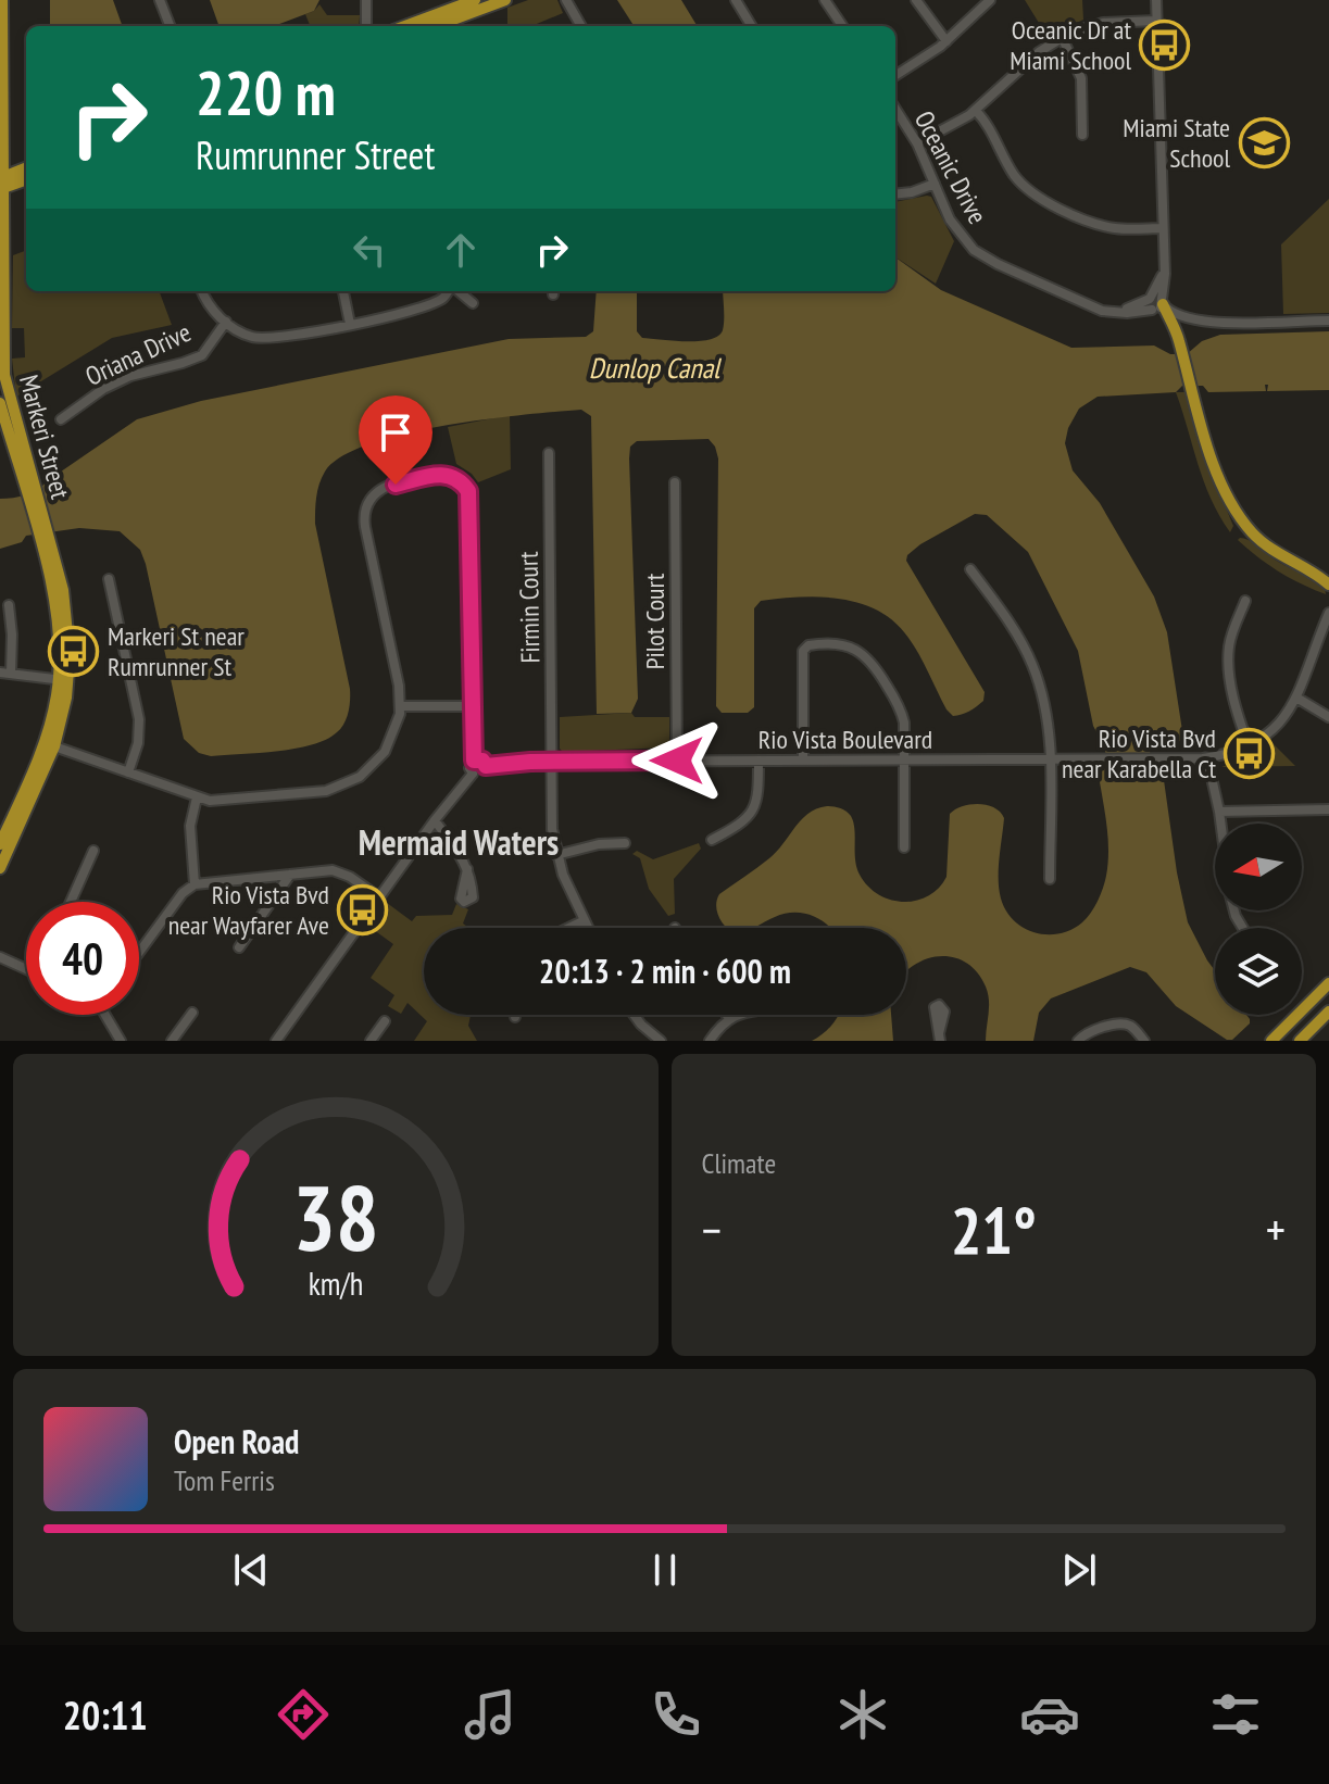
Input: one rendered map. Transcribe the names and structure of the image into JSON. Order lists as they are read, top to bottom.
{
  "streets": {
    "main road": ["Markeri Street"],
    "street": [
      "Oceanic Drive",
      "Oriana Drive",
      "Firmin Court",
      "Pilot Court",
      "Rio Vista Boulevard"
    ]
  },
  "crossings": [
    ["Firmin Court", "Rio Vista Boulevard"],
    ["Pilot Court", "Rio Vista Boulevard"]
  ],
  "districts": ["Mermaid Waters"],
  "water": ["Dunlop Canal"],
  "places": {
    "bus stop": [
      "Oceanic Dr at Miami School",
      "Markeri St near Rumrunner St",
      "Rio Vista Bvd near Karabella Ct",
      "Rio Vista Bvd near Wayfarer Ave"
    ],
    "school or university": ["Miami State School"]
  },
  "north": "left",
  "page": {
    "turn": ["220 m", "Rumrunner Street"],
    "limit": "40",
    "trip": "20:13 · 2 min · 600 m",
    "tile": "Climate",
    "heat": ["−", "21°", "+"],
    "song": ["Open Road", "Tom Ferris"],
    "tabs": "20:11",
    "gauge": ["38", "km/h"]
  }
}
